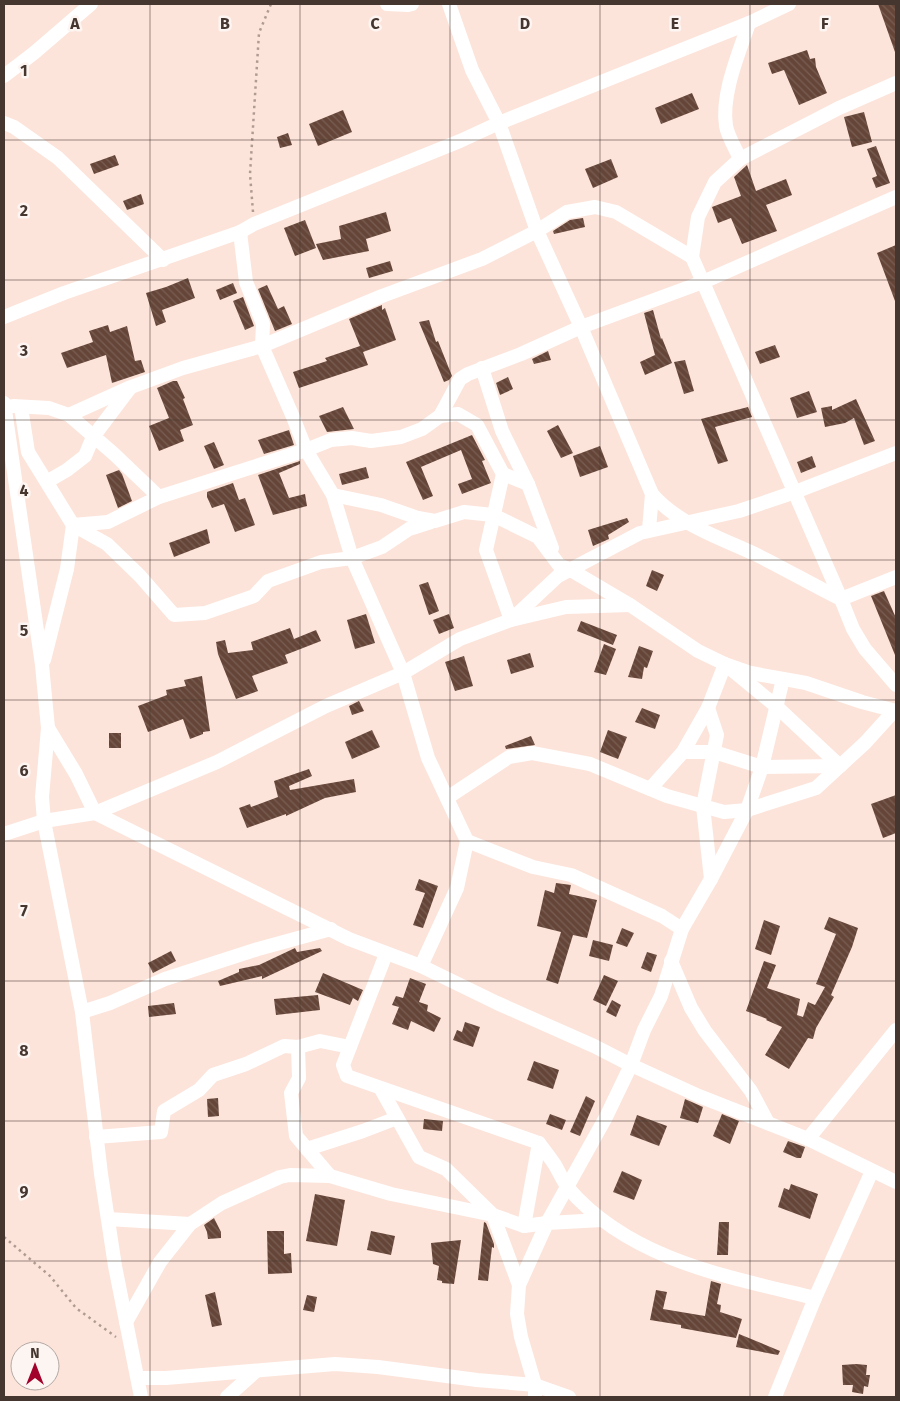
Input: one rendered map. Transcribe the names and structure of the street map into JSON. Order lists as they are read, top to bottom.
{
  "north": "top",
  "grid": {
    "columns": [
      "A",
      "B",
      "C",
      "D",
      "E",
      "F"
    ],
    "rows": [
      "1",
      "2",
      "3",
      "4",
      "5",
      "6",
      "7",
      "8",
      "9"
    ]
  }
}
